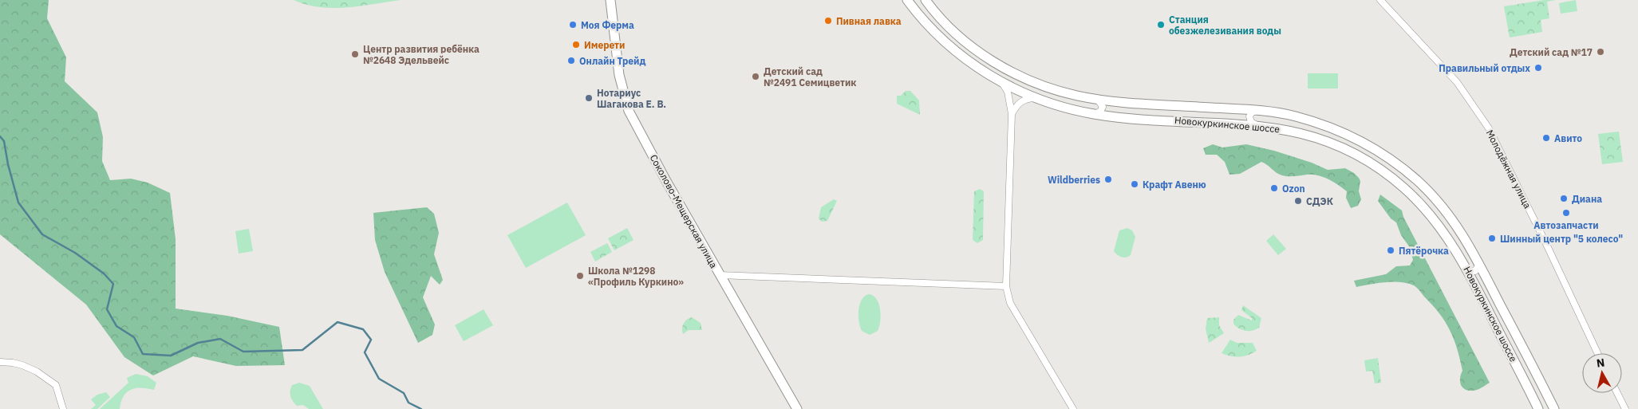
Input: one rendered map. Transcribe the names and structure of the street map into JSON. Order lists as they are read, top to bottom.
{
  "streets": {
    "main road": ["Новокуркинское шоссе", "Соколово-Мещерская улица"],
    "street": ["Молодёжная улица"]
  },
  "places": [
    "Пивная лавка",
    "Моя Ферма",
    "Станция обезжелезивания воды",
    "Имерети",
    "Детский сад №17",
    "Центр развития ребёнка №2648 Эдельвейс",
    "Онлайн Трейд",
    "Правильный отдых",
    "Детский сад №2491 Семицветик",
    "Нотариус Шагакова Е. В.",
    "Авито",
    "Wildberries",
    "Крафт Авеню",
    "Ozon",
    "Диана",
    "СДЭК",
    "Автозапчасти",
    "Шинный центр \"5 колесо\"",
    "Пятёрочка",
    "Школа №1298 «Профиль Куркино»"
  ],
  "north": "top"
}
